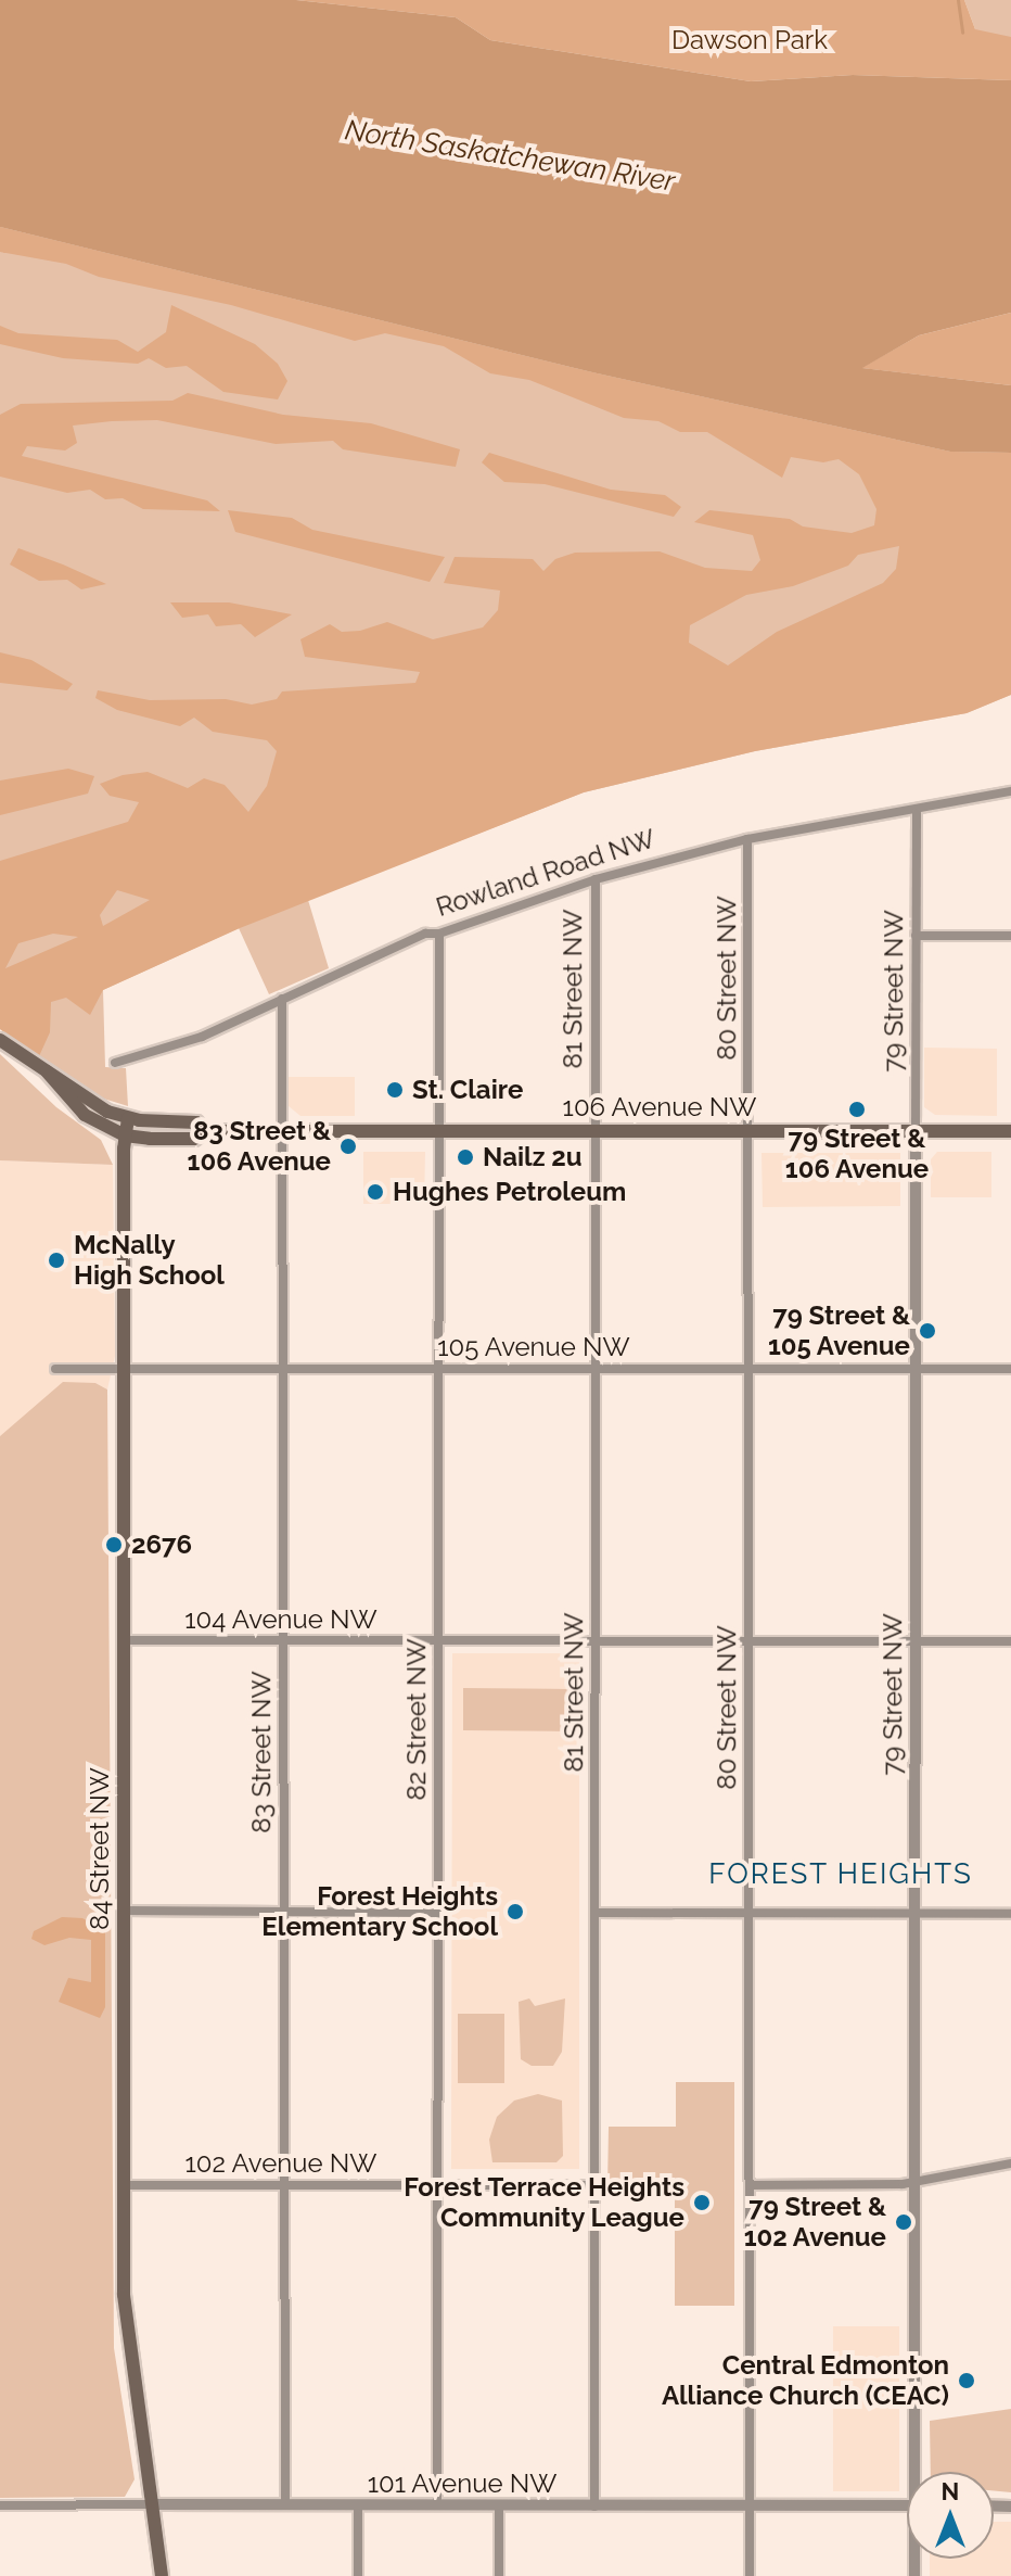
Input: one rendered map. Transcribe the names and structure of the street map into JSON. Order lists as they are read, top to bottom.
{
  "streets": {
    "main road": ["106 Avenue NW", "84 Street NW"],
    "street": [
      "Rowland Road NW",
      "80 Street NW",
      "81 Street NW",
      "79 Street NW",
      "105 Avenue NW",
      "104 Avenue NW",
      "82 Street NW",
      "83 Street NW",
      "102 Avenue NW",
      "101 Avenue NW"
    ]
  },
  "crossings": [
    ["Rowland Road NW", "80 Street NW"],
    ["Rowland Road NW", "81 Street NW"],
    ["Rowland Road NW", "79 Street NW"],
    ["Rowland Road NW", "82 Street NW"],
    ["Rowland Road NW", "83 Street NW"],
    ["80 Street NW", "106 Avenue NW"],
    ["80 Street NW", "105 Avenue NW"],
    ["80 Street NW", "104 Avenue NW"],
    ["80 Street NW", "101 Avenue NW"],
    ["81 Street NW", "106 Avenue NW"],
    ["81 Street NW", "105 Avenue NW"],
    ["81 Street NW", "104 Avenue NW"],
    ["81 Street NW", "102 Avenue NW"],
    ["81 Street NW", "101 Avenue NW"],
    ["79 Street NW", "106 Avenue NW"],
    ["79 Street NW", "105 Avenue NW"],
    ["79 Street NW", "104 Avenue NW"],
    ["106 Avenue NW", "82 Street NW"],
    ["106 Avenue NW", "83 Street NW"],
    ["106 Avenue NW", "84 Street NW"],
    ["105 Avenue NW", "82 Street NW"],
    ["105 Avenue NW", "83 Street NW"],
    ["105 Avenue NW", "84 Street NW"],
    ["104 Avenue NW", "82 Street NW"],
    ["104 Avenue NW", "83 Street NW"],
    ["104 Avenue NW", "84 Street NW"],
    ["82 Street NW", "102 Avenue NW"],
    ["82 Street NW", "101 Avenue NW"],
    ["83 Street NW", "102 Avenue NW"],
    ["83 Street NW", "101 Avenue NW"],
    ["84 Street NW", "102 Avenue NW"],
    ["84 Street NW", "101 Avenue NW"]
  ],
  "districts": ["FOREST HEIGHTS"],
  "water": ["North Saskatchewan River"],
  "parks": ["Dawson Park"],
  "places": [
    "St. Claire",
    "79 Street & 106 Avenue",
    "83 Street & 106 Avenue",
    "Nailz 2u",
    "Hughes Petroleum",
    "McNally High School",
    "79 Street & 105 Avenue",
    "2676",
    "Forest Heights Elementary School",
    "Forest Terrace Heights Community League",
    "79 Street & 102 Avenue",
    "Central Edmonton Alliance Church (CEAC)"
  ],
  "north": "top"
}
